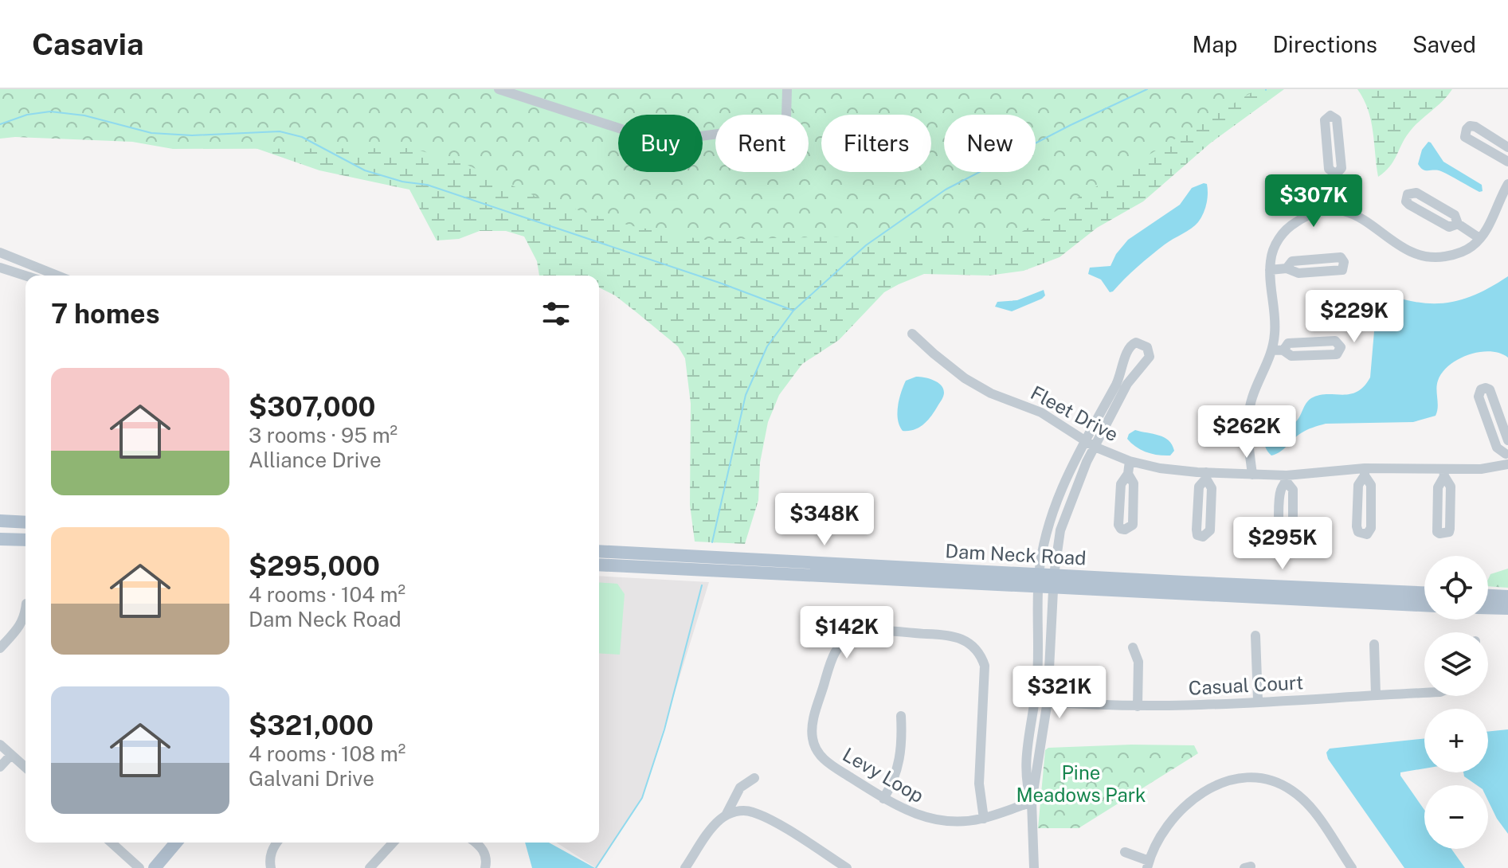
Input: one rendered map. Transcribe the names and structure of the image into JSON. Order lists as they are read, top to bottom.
{
  "streets": {
    "main road": ["Dam Neck Road"],
    "street": ["Fleet Drive", "Casual Court", "Levy Loop"]
  },
  "parks": ["Pine Meadows Park"],
  "page": {
    "header": "Casavia",
    "nav": ["Map", "Directions", "Saved"],
    "chip": [
      "Buy",
      "Rent",
      "Filters",
      "New"
    ],
    "price": [
      "$307K",
      "$229K",
      "$262K",
      "$348K",
      "$295K",
      "$142K",
      "$321K"
    ],
    "heading": "7 homes",
    "list": [
      {
        "name": "$307,000",
        "note": "3 rooms · 95 m² · Alliance Drive"
      },
      {
        "name": "$295,000",
        "note": "4 rooms · 104 m² · Dam Neck Road"
      },
      {
        "name": "$321,000",
        "note": "4 rooms · 108 m² · Galvani Drive"
      }
    ],
    "map_buttons": ["+", "−"]
  }
}
